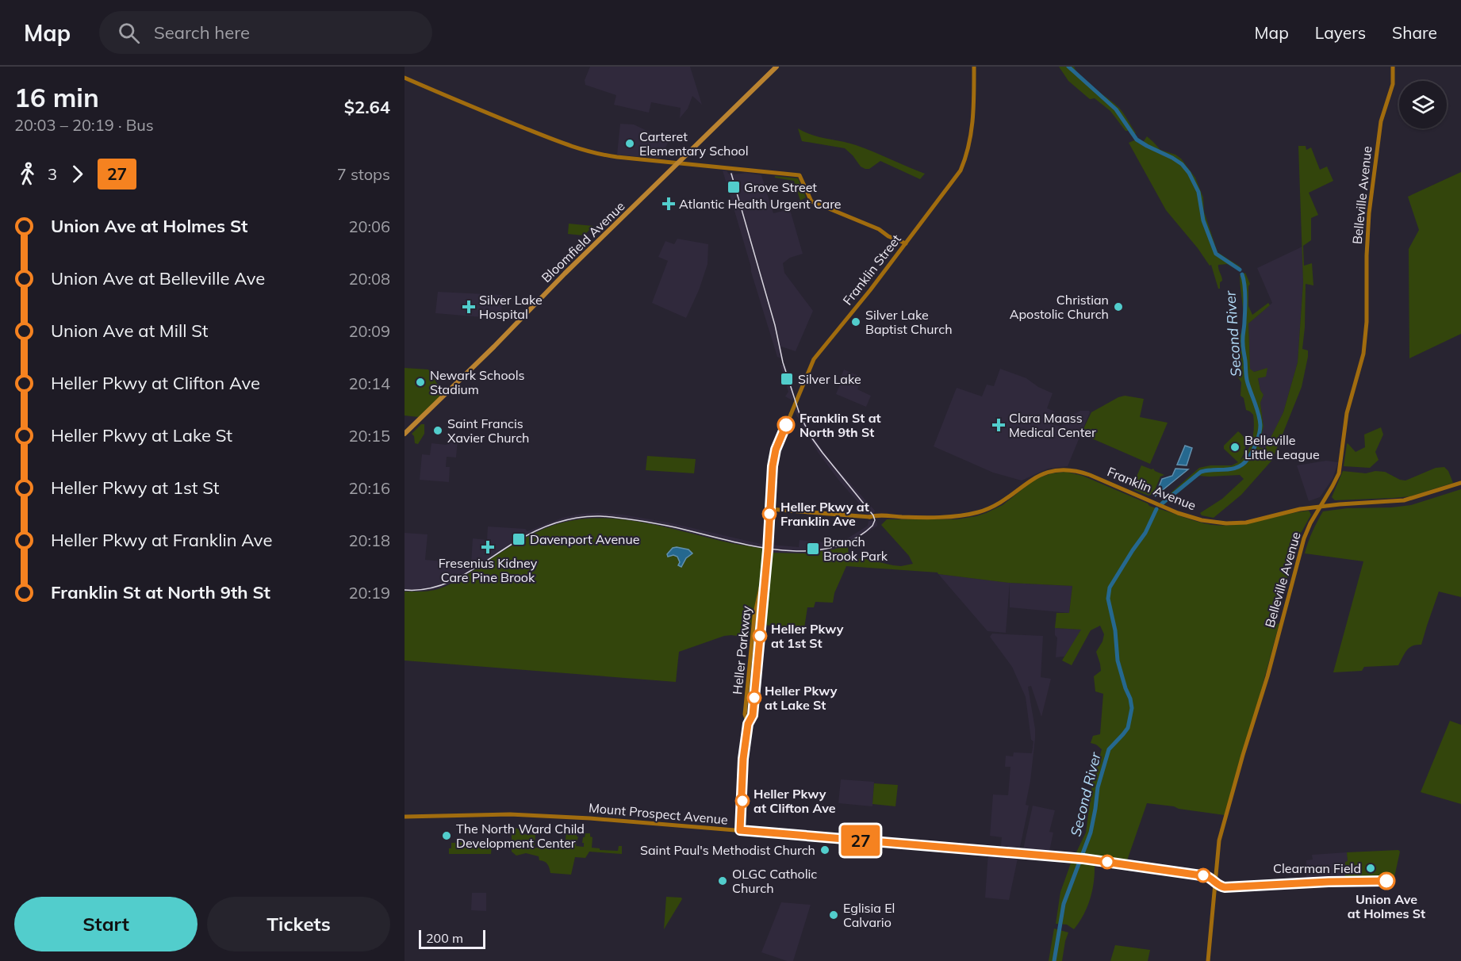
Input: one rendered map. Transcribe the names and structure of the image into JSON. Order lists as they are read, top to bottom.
{
  "streets": {
    "main road": [
      "Belleville Avenue",
      "Bloomfield Avenue",
      "Franklin Street",
      "Franklin Avenue",
      "Heller Parkway",
      "Mount Prospect Avenue"
    ]
  },
  "crossings": [
    ["Belleville Avenue", "Franklin Avenue"],
    ["Belleville Avenue", "Mount Prospect Avenue"],
    ["Franklin Street", "Heller Parkway"],
    ["Franklin Avenue", "Heller Parkway"],
    ["Heller Parkway", "Mount Prospect Avenue"]
  ],
  "water": ["Second River"],
  "places": {
    "other": [
      "Carteret Elementary School",
      "Christian Apostolic Church",
      "Silver Lake Baptist Church",
      "Newark Schools Stadium",
      "Franklin St at North 9th St",
      "Saint Francis Xavier Church",
      "Belleville Little League",
      "Heller Pkwy at Franklin Ave",
      "Heller Pkwy at 1st St",
      "Heller Pkwy at Lake St",
      "Heller Pkwy at Clifton Ave",
      "The North Ward Child Development Center",
      "Saint Paul's Methodist Church",
      "Clearman Field",
      "OLGC Catholic Church",
      "Union Ave at Holmes St",
      "Eglisia El Calvario"
    ],
    "transit": [
      "Grove Street",
      "Silver Lake",
      "Davenport Avenue",
      "Branch Brook Park"
    ],
    "health": [
      "Atlantic Health Urgent Care",
      "Silver Lake Hospital",
      "Clara Maass Medical Center",
      "Fresenius Kidney Care Pine Brook"
    ]
  },
  "lines": ["bus line 27"],
  "scale_bar": "200 m",
  "page": {
    "header": "Map",
    "search": "Search here",
    "nav": ["Map", "Layers", "Share"],
    "heading": ["16 min", "20:03 – 20:19 · Bus", "$2.64"],
    "on_map": "27",
    "legs": ["3", "27", "7 stops"],
    "list": [
      {
        "name": "Union Ave at Holmes St",
        "value": "20:06"
      },
      {
        "name": "Union Ave at Belleville Ave",
        "value": "20:08"
      },
      {
        "name": "Union Ave at Mill St",
        "value": "20:09"
      },
      {
        "name": "Heller Pkwy at Clifton Ave",
        "value": "20:14"
      },
      {
        "name": "Heller Pkwy at Lake St",
        "value": "20:15"
      },
      {
        "name": "Heller Pkwy at 1st St",
        "value": "20:16"
      },
      {
        "name": "Heller Pkwy at Franklin Ave",
        "value": "20:18"
      },
      {
        "name": "Franklin St at North 9th St",
        "value": "20:19"
      }
    ],
    "buttons": ["Start", "Tickets"],
    "scale": "200 m"
  }
}
